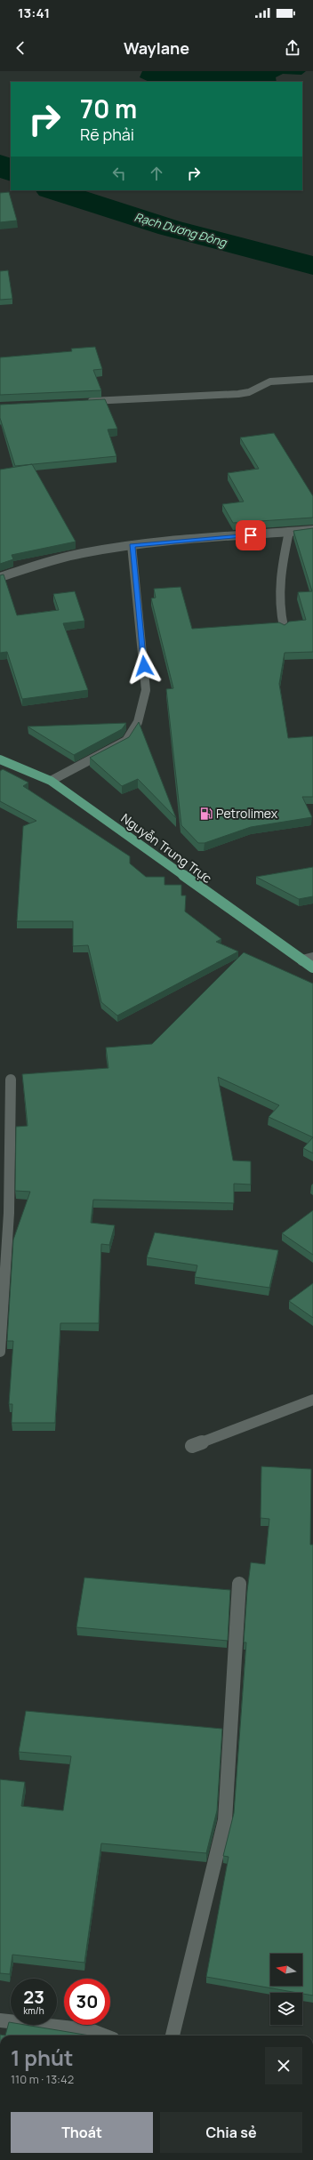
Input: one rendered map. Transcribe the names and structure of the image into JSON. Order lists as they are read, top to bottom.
{
  "streets": {
    "main road": ["Nguyễn Trung Trực"]
  },
  "water": ["Rạch Dương Đông"],
  "places": {
    "fuel station": ["Petrolimex"]
  },
  "north": "left",
  "page": {
    "status": "13:41",
    "header": "Waylane",
    "turn": ["70 m", "Rẽ phải"],
    "speed": "23 km/h",
    "limit": "30",
    "heading": ["1 phút", "110 m · 13:42"],
    "buttons": ["Thoát", "Chia sẻ"]
  }
}
